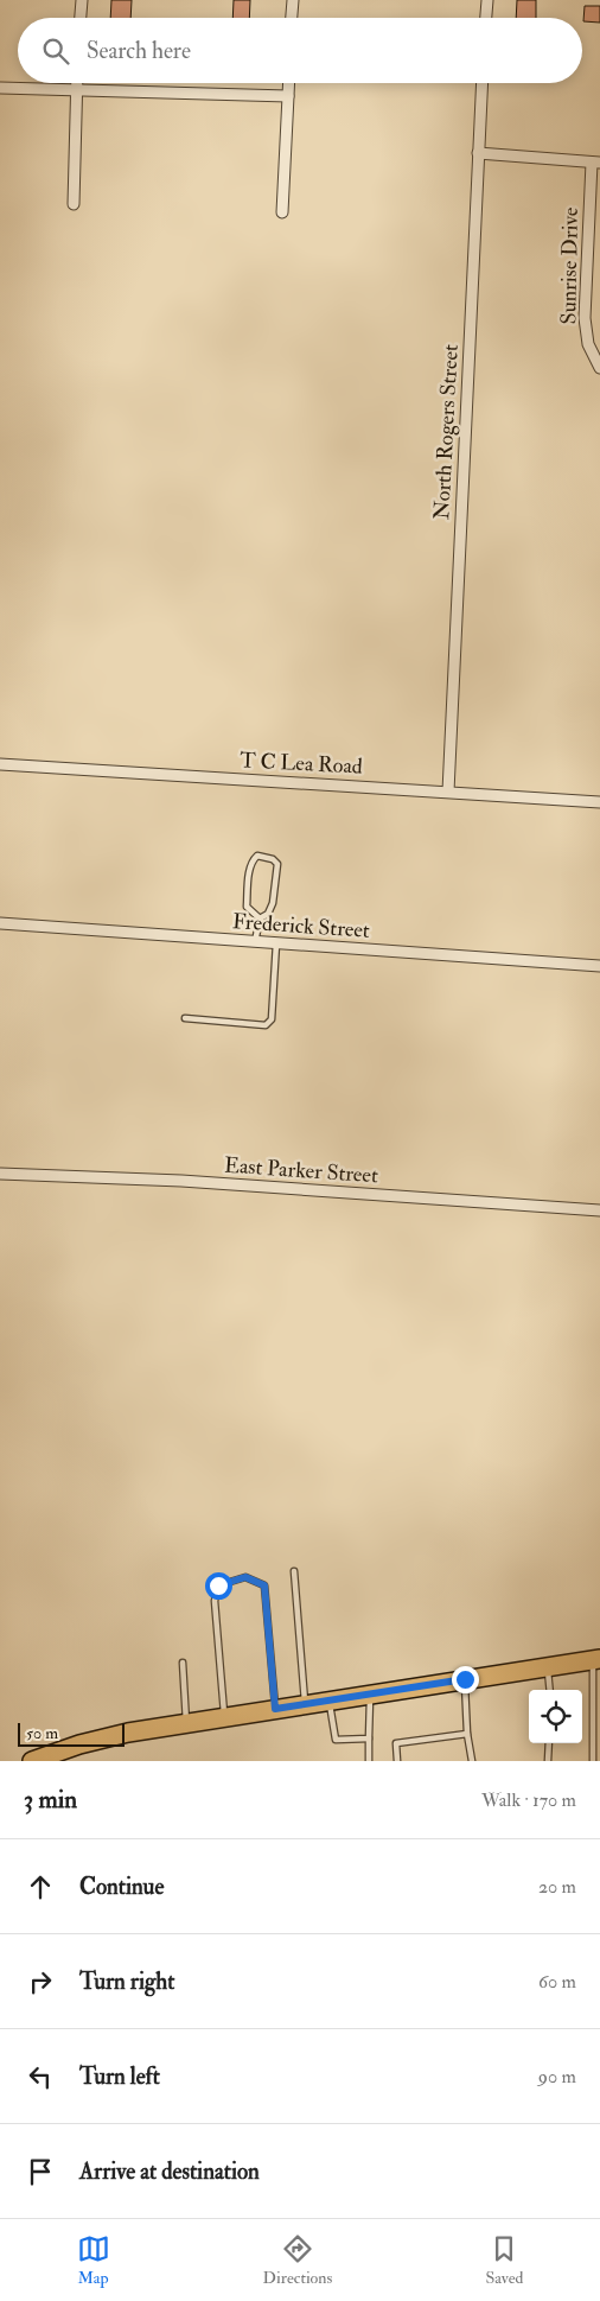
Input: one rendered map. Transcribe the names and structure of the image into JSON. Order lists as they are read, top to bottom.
{
  "streets": {
    "street": [
      "Sunrise Drive",
      "North Rogers Street",
      "T C Lea Road",
      "Frederick Street",
      "East Parker Street"
    ]
  },
  "crossings": [
    ["North Rogers Street", "T C Lea Road"]
  ],
  "scale_bar": "50 m",
  "page": {
    "search": "Search here",
    "scale": "50 m",
    "heading": ["3 min", "Walk · 170 m"],
    "list": [
      ["Continue", "20 m"],
      ["Turn right", "60 m"],
      ["Turn left", "90 m"],
      "Arrive at destination"
    ],
    "nav": ["Map", "Directions", "Saved"]
  }
}
